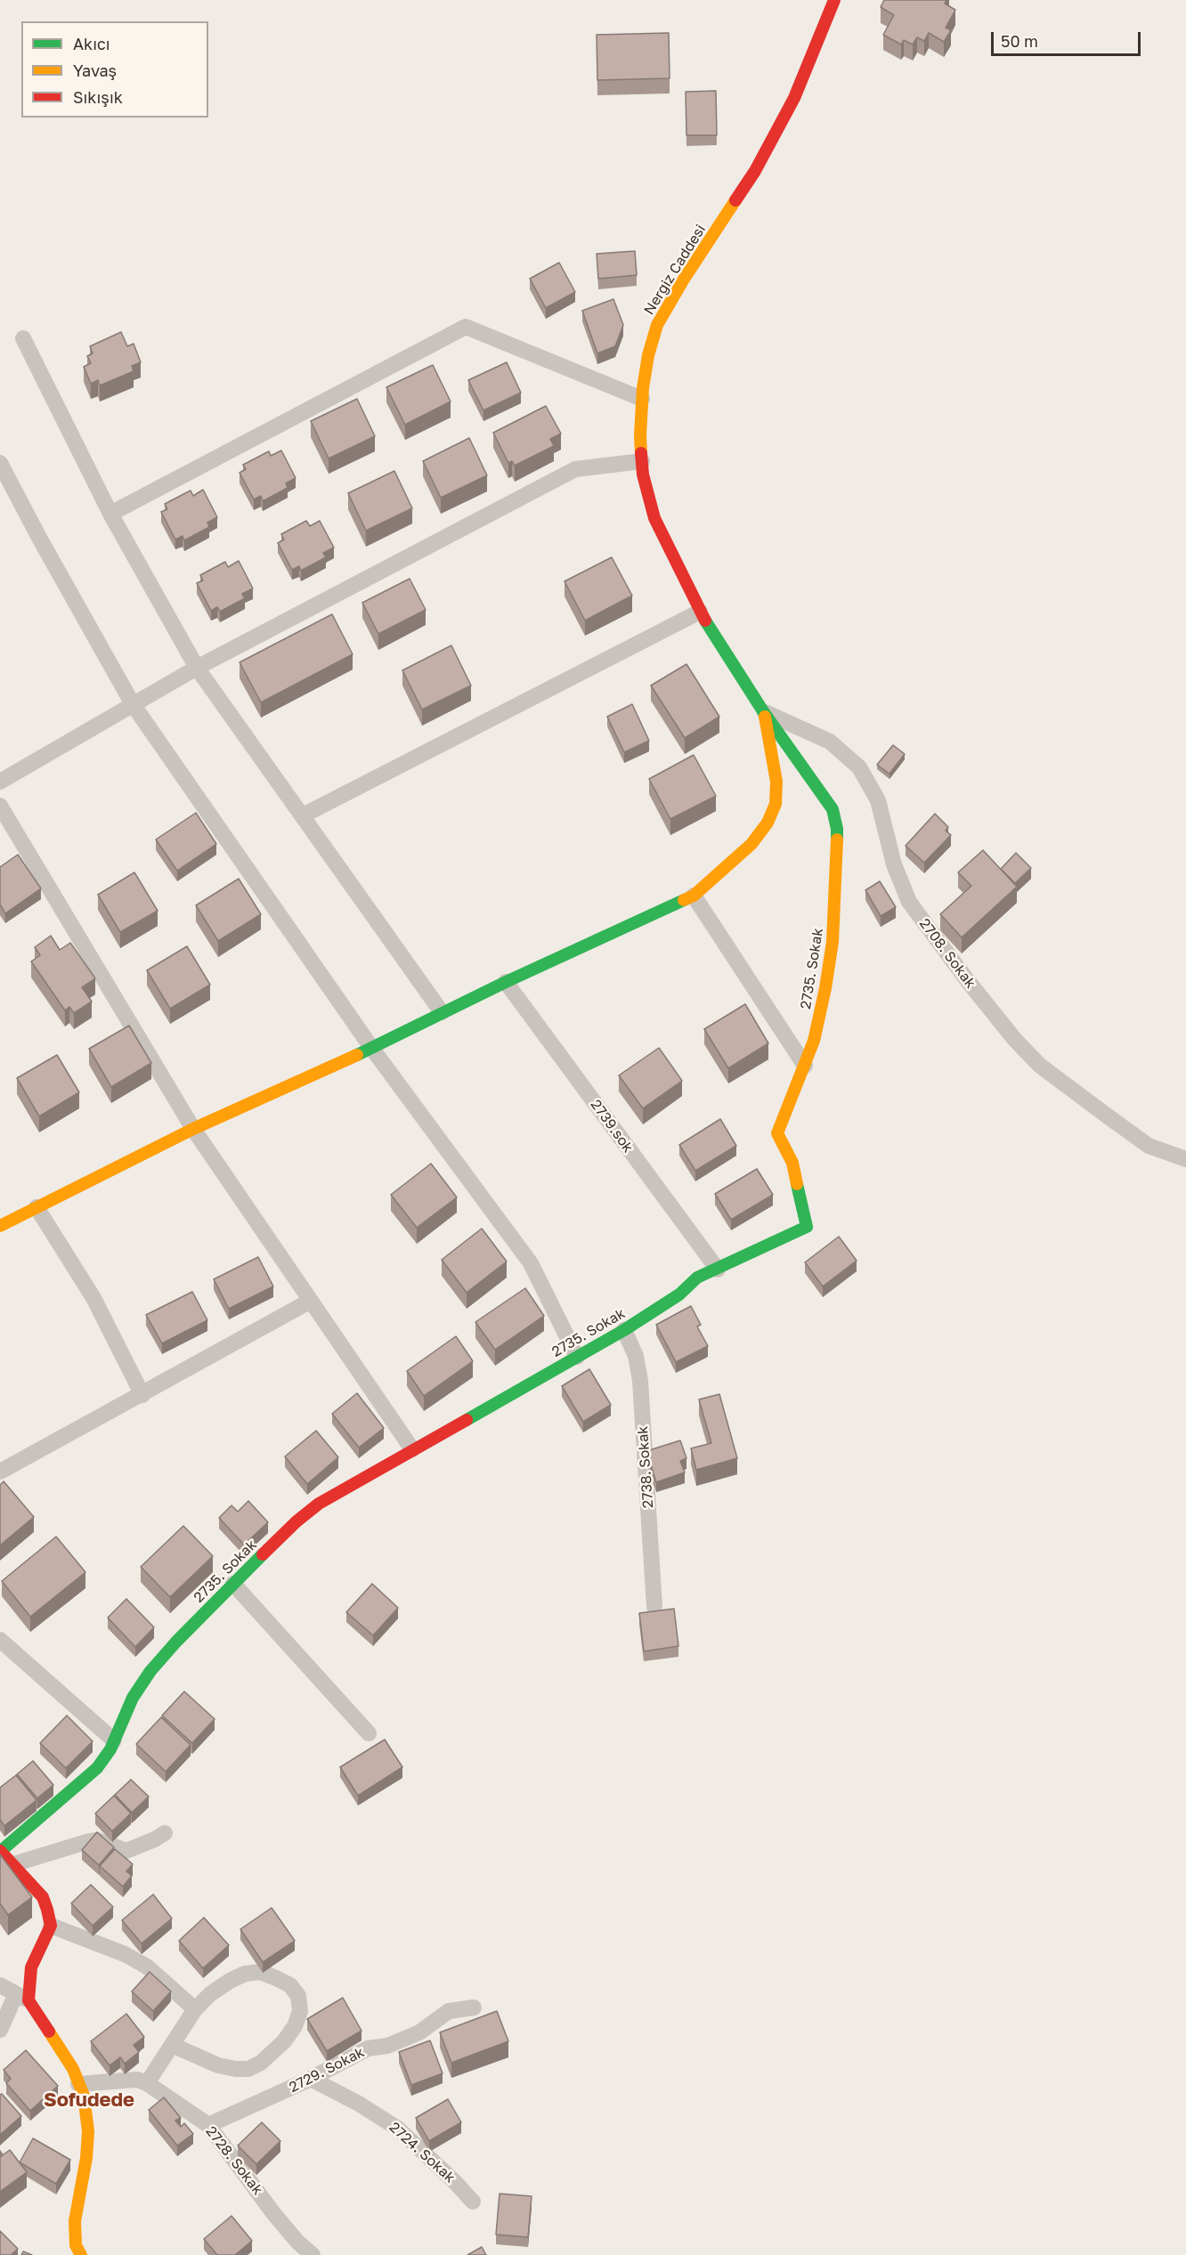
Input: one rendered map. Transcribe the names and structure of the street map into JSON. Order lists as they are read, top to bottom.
{
  "streets": {
    "street": [
      "Nergiz Caddesi",
      "2708. Sokak",
      "2735. Sokak",
      "2739.sok",
      "2738. Sokak",
      "2729. Sokak",
      "2724. Sokak",
      "2728. Sokak"
    ]
  },
  "crossings": [
    ["Nergiz Caddesi", "2708. Sokak"],
    ["Nergiz Caddesi", "2735. Sokak"],
    ["2708. Sokak", "2735. Sokak"],
    ["2735. Sokak", "2739.sok"],
    ["2735. Sokak", "2738. Sokak"],
    ["2729. Sokak", "2724. Sokak"],
    ["2729. Sokak", "2728. Sokak"]
  ],
  "districts": ["Sofudede"],
  "legend": ["Akıcı", "Yavaş", "Sıkışık"],
  "scale_bar": "50 m"
}
